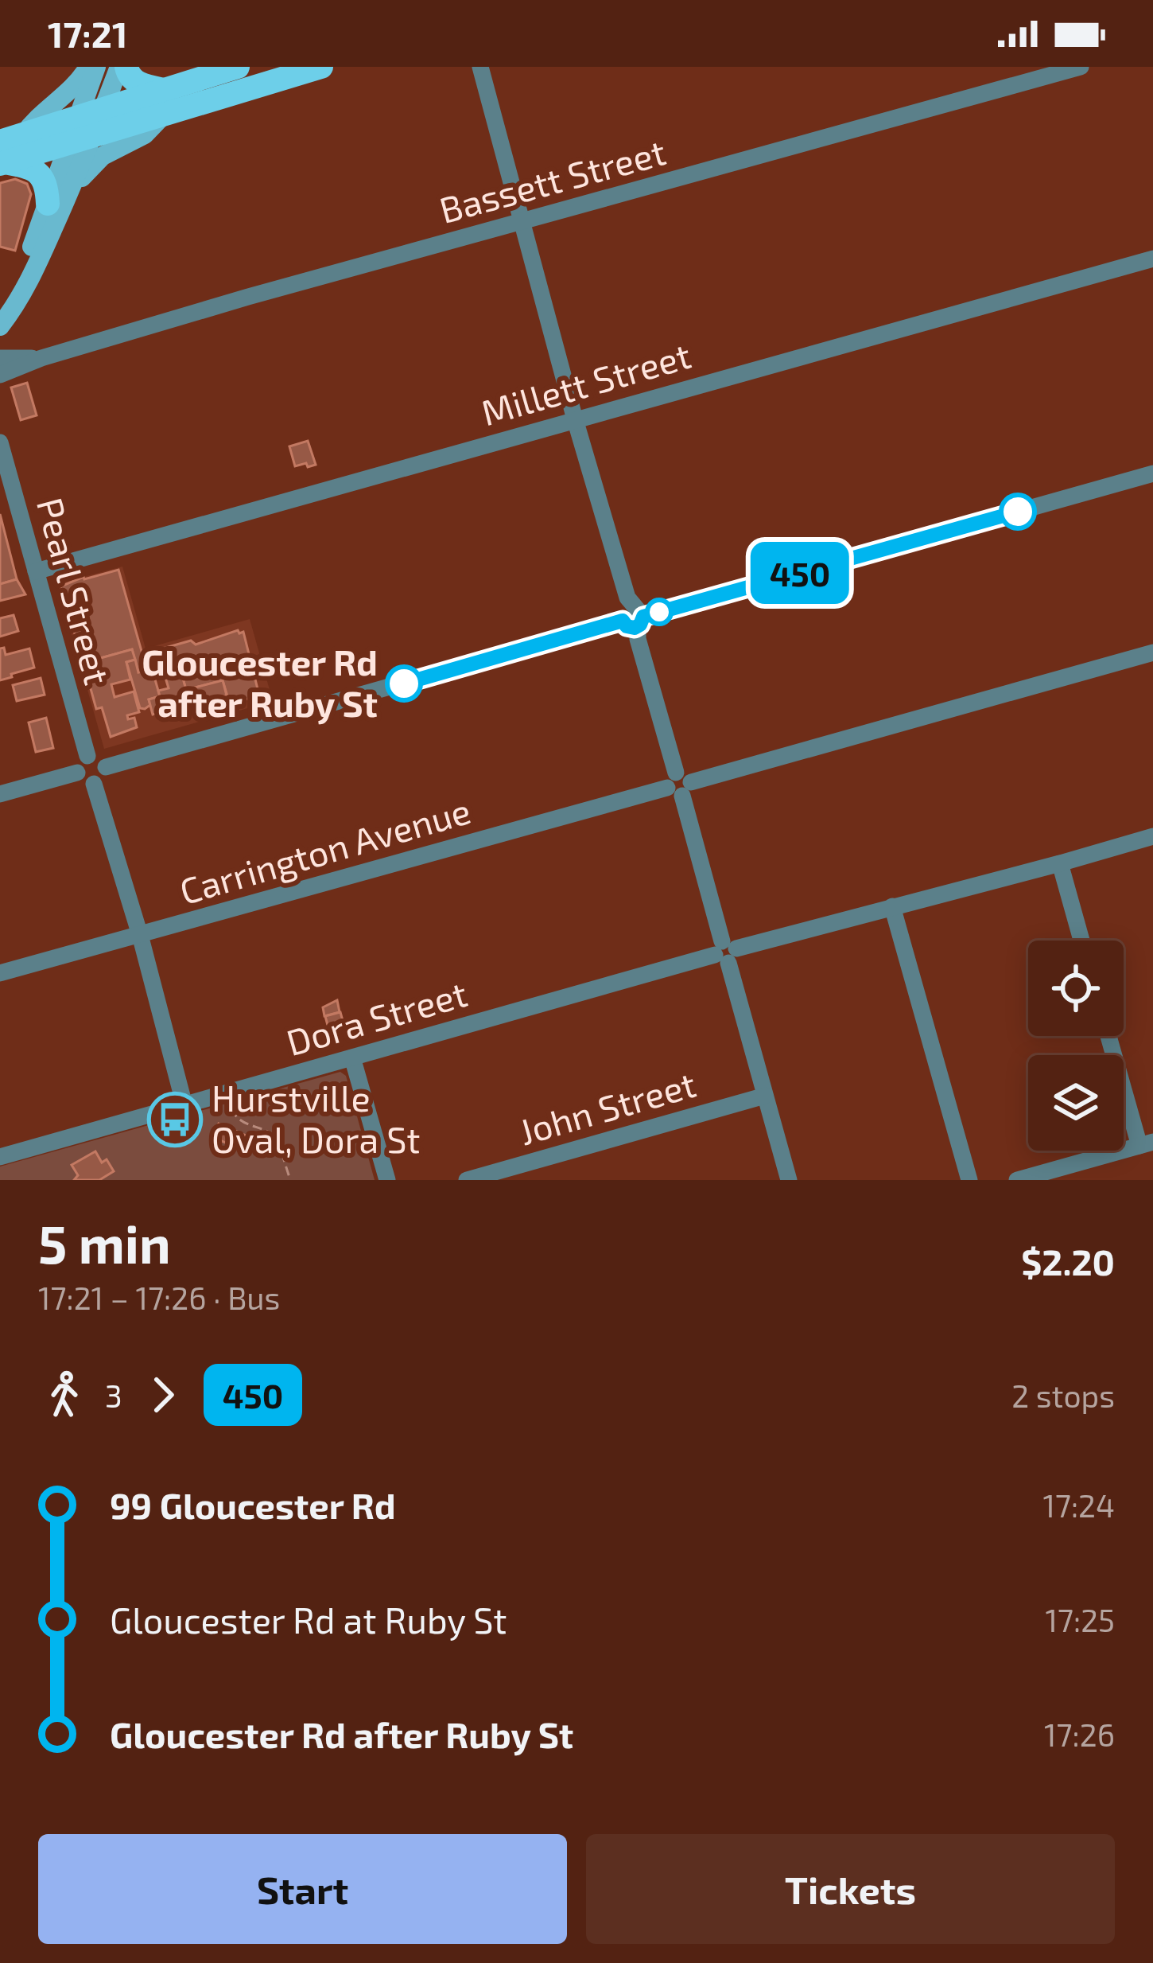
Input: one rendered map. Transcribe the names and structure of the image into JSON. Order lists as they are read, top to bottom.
{
  "streets": {
    "street": [
      "Bassett Street",
      "Millett Street",
      "Pearl Street",
      "Carrington Avenue",
      "Dora Street",
      "John Street"
    ]
  },
  "crossings": [
    ["Millett Street", "Pearl Street"]
  ],
  "places": {
    "other": ["Gloucester Rd after Ruby St"],
    "bus stop": ["Hurstville Oval, Dora St"]
  },
  "lines": ["bus line 450"],
  "page": {
    "status": "17:21",
    "on_map": "450",
    "heading": ["5 min", "17:21 – 17:26 · Bus", "$2.20"],
    "legs": ["3", "450", "2 stops"],
    "list": [
      {
        "name": "99 Gloucester Rd",
        "value": "17:24"
      },
      {
        "name": "Gloucester Rd at Ruby St",
        "value": "17:25"
      },
      {
        "name": "Gloucester Rd after Ruby St",
        "value": "17:26"
      }
    ],
    "buttons": ["Start", "Tickets"]
  }
}
